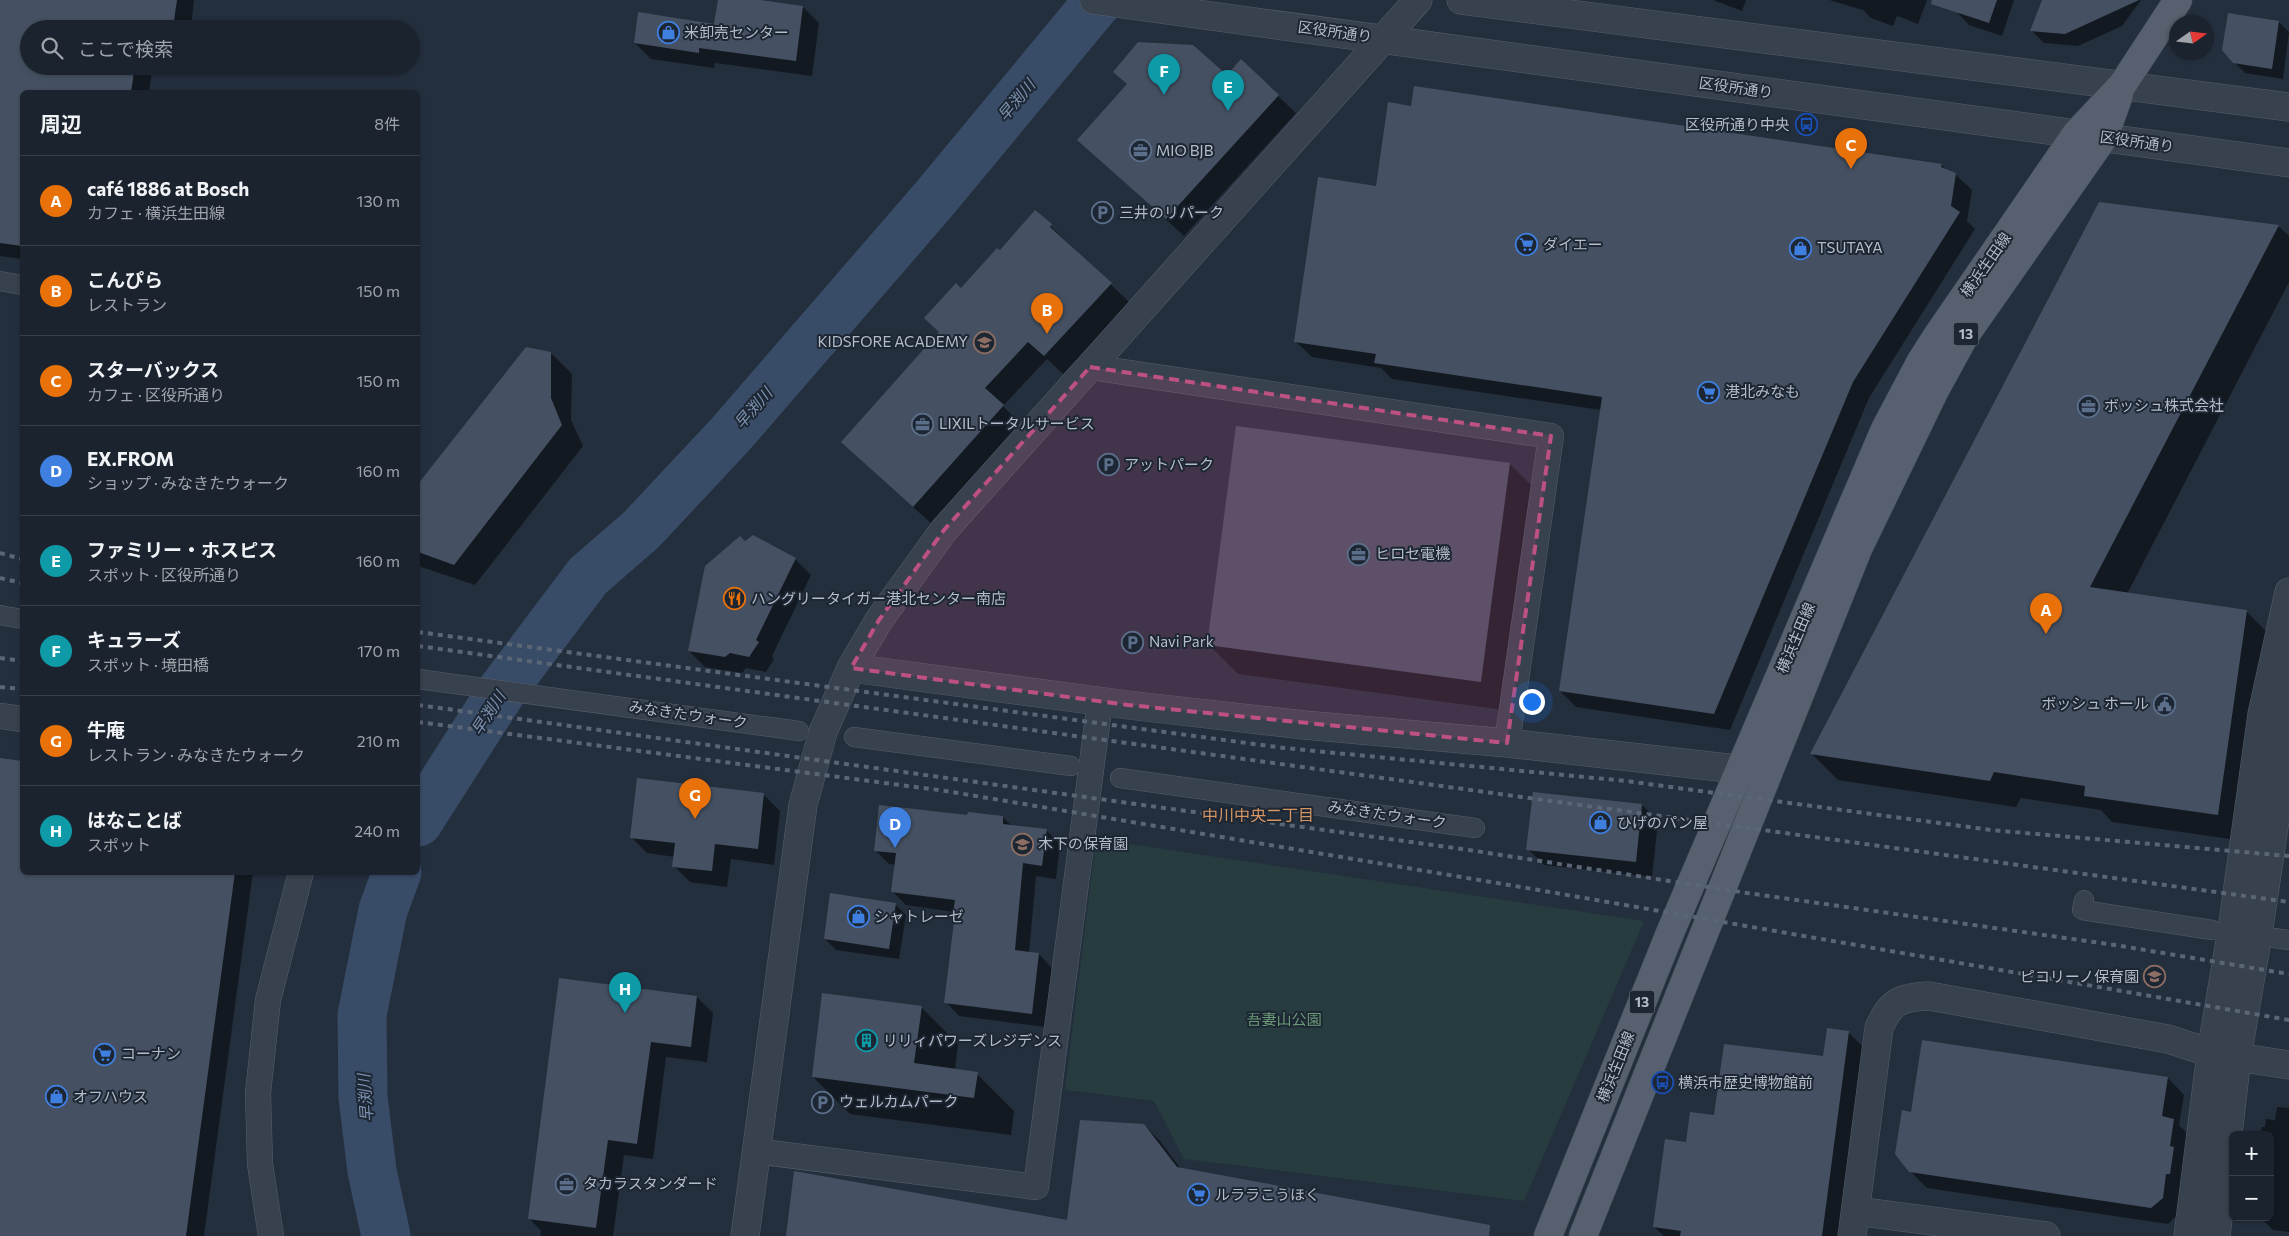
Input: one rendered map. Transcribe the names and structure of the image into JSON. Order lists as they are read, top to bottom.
{
  "streets": {
    "main road": ["横浜生田線", "13"],
    "street": ["区役所通り", "みなきたウォーク"]
  },
  "crossings": [
    ["区役所通り", "横浜生田線"]
  ],
  "districts": ["中川中央二丁目"],
  "water": ["早渕川"],
  "parks": ["吾妻山公園"],
  "places": {
    "shop": [
      "米卸売センター",
      "TSUTAYA",
      "ひげのパン屋",
      "シャトレーゼ",
      "オフハウス"
    ],
    "bus stop": ["区役所通り中央", "横浜市歴史博物館前"],
    "office": [
      "MIO BJB",
      "ボッシュ株式会社",
      "LIXILトータルサービス",
      "ヒロセ電機",
      "タカラスタンダード"
    ],
    "parking": [
      "三井のリパーク",
      "アットパーク",
      "Navi Park",
      "ウェルカムパーク"
    ],
    "supermarket": [
      "ダイエー",
      "港北みなも",
      "コーナン",
      "ルララこうほく"
    ],
    "school or university": ["KIDSFORE ACADEMY", "木下の保育園", "ピコリーノ保育園"],
    "restaurant": ["ハングリータイガー港北センター南店"],
    "public building": ["ボッシュ ホール"],
    "building": ["リリィパワーズレジデンス"]
  },
  "north": "right",
  "page": {
    "search": "ここで検索",
    "pins": [
      "F",
      "E",
      "C",
      "B",
      "A",
      "G",
      "D",
      "H"
    ],
    "heading": ["周辺", "8件"],
    "list": [
      {
        "mark": "A",
        "name": "café 1886 at Bosch",
        "note": "カフェ · 横浜生田線",
        "value": "130 m"
      },
      {
        "mark": "B",
        "name": "こんぴら",
        "note": "レストラン",
        "value": "150 m"
      },
      {
        "mark": "C",
        "name": "スターバックス",
        "note": "カフェ · 区役所通り",
        "value": "150 m"
      },
      {
        "mark": "D",
        "name": "EX.FROM",
        "note": "ショップ · みなきたウォーク",
        "value": "160 m"
      },
      {
        "mark": "E",
        "name": "ファミリー・ホスピス",
        "note": "スポット · 区役所通り",
        "value": "160 m"
      },
      {
        "mark": "F",
        "name": "キュラーズ",
        "note": "スポット · 境田橋",
        "value": "170 m"
      },
      {
        "mark": "G",
        "name": "牛庵",
        "note": "レストラン · みなきたウォーク",
        "value": "210 m"
      },
      {
        "mark": "H",
        "name": "はなことば",
        "note": "スポット",
        "value": "240 m"
      }
    ],
    "map_buttons": ["+", "−"]
  }
}
